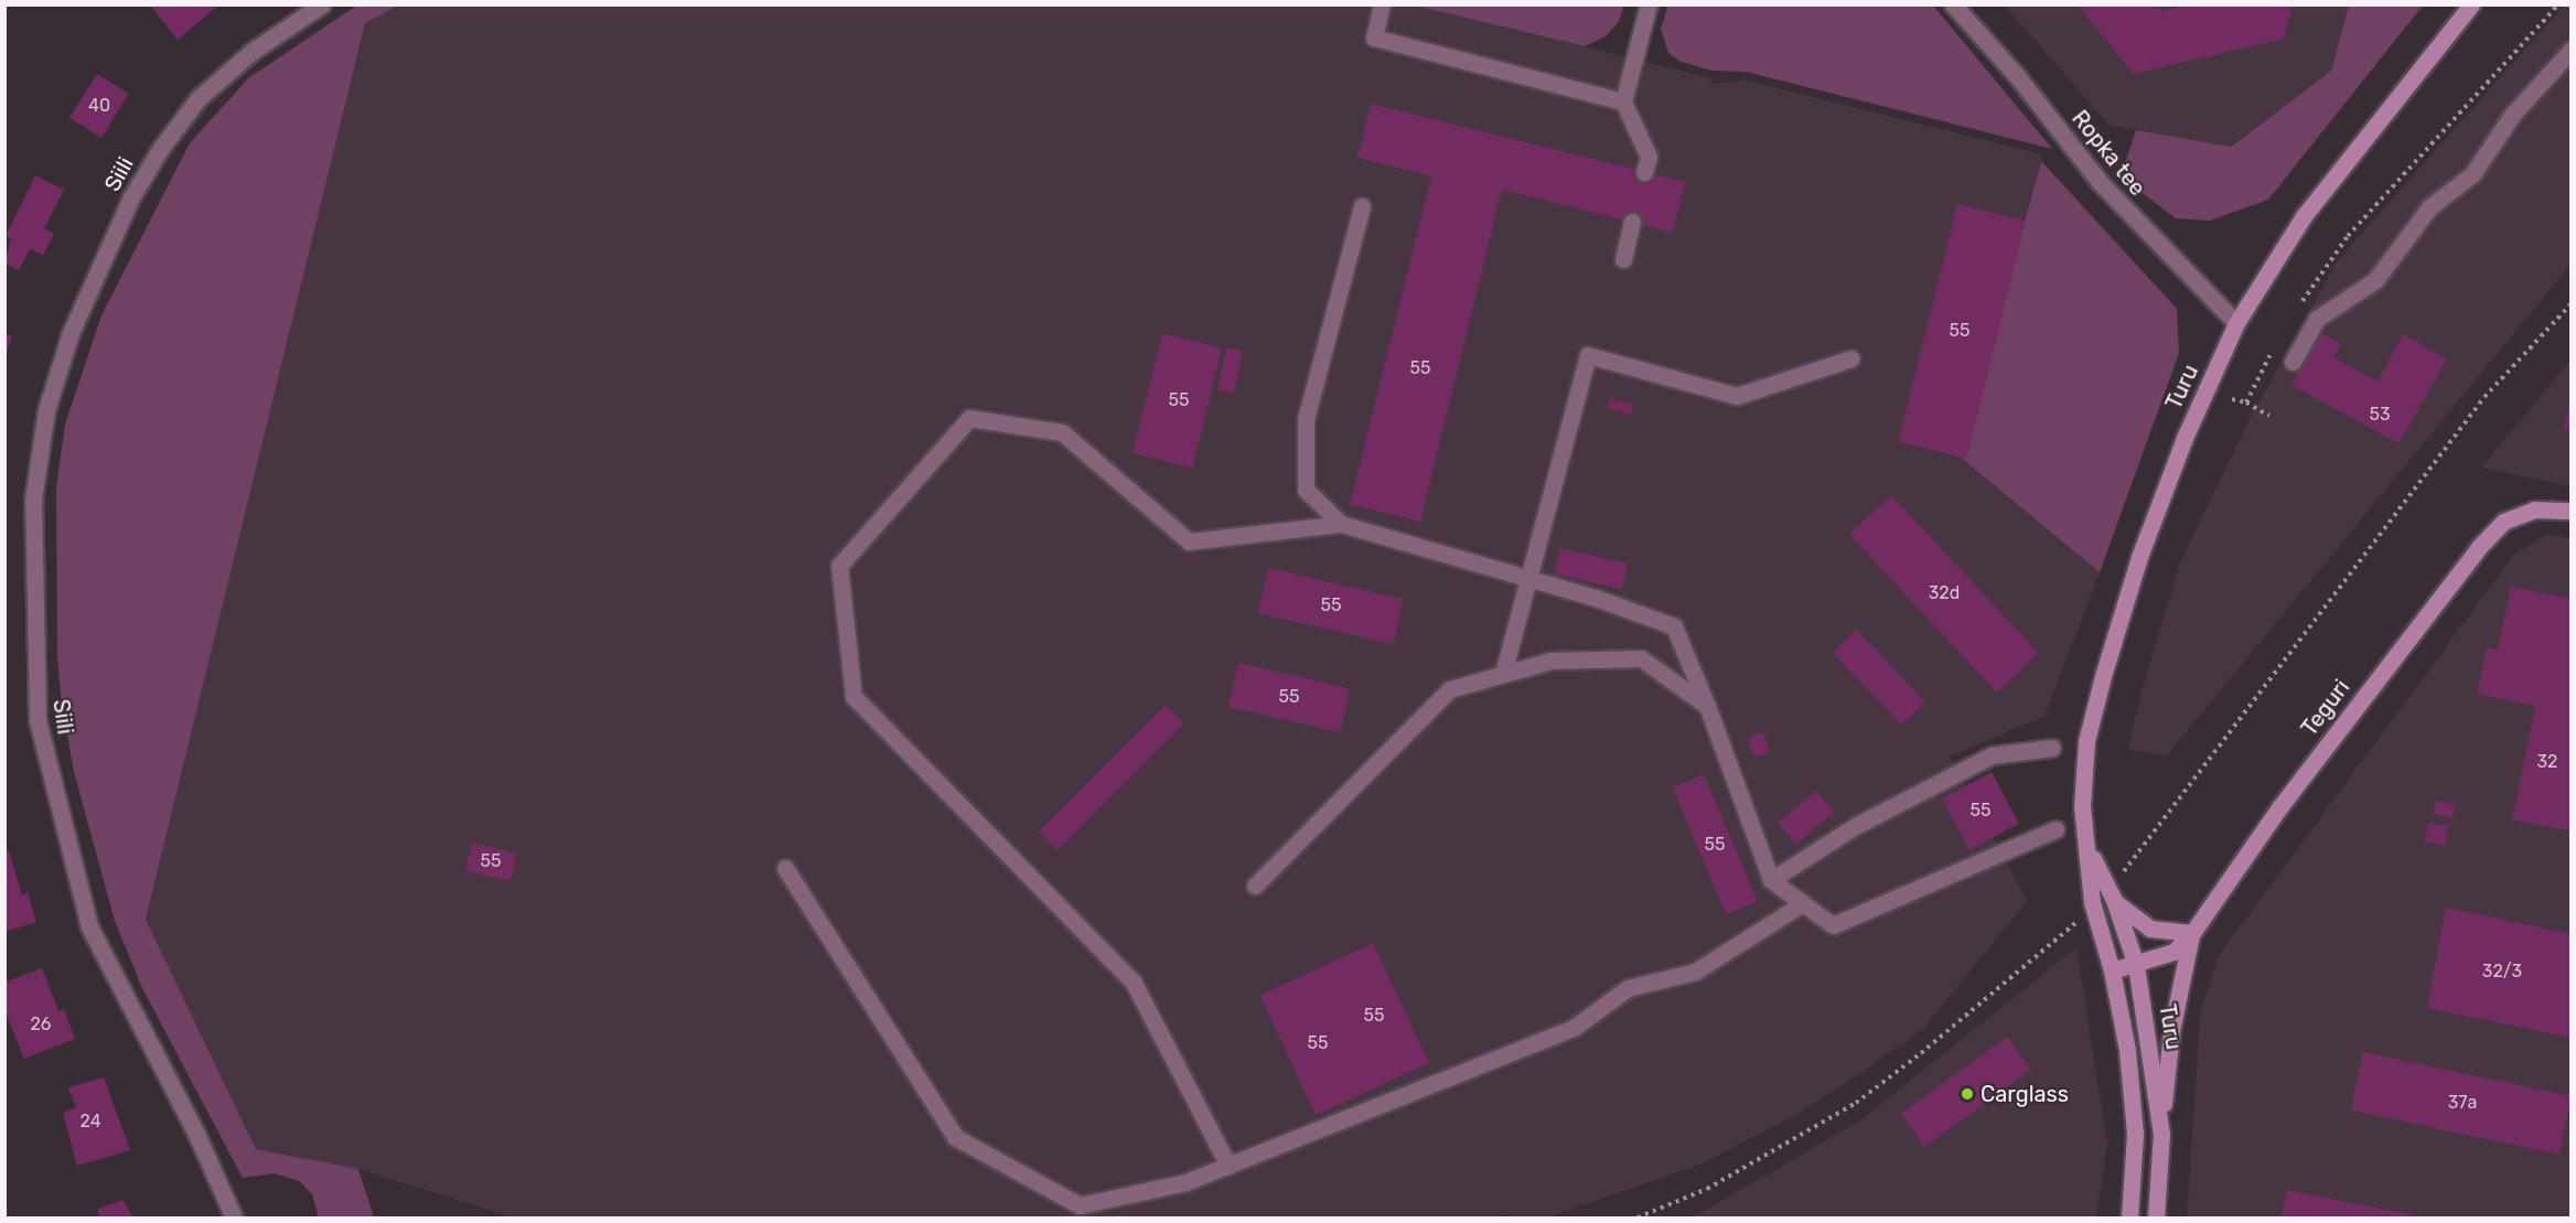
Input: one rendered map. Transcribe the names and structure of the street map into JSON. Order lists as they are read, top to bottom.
{
  "streets": {
    "main road": ["Turu", "Teguri"],
    "street": ["Ropka tee", "Siili"]
  },
  "crossings": [
    ["Ropka tee", "Turu"],
    ["Turu", "Teguri"]
  ],
  "places": ["Carglass"],
  "house_numbers": [
    "40",
    "55",
    "55",
    "55",
    "53",
    "32d",
    "55",
    "55",
    "32",
    "55",
    "55",
    "55",
    "32/3",
    "55",
    "26",
    "55",
    "37a",
    "24"
  ]
}
